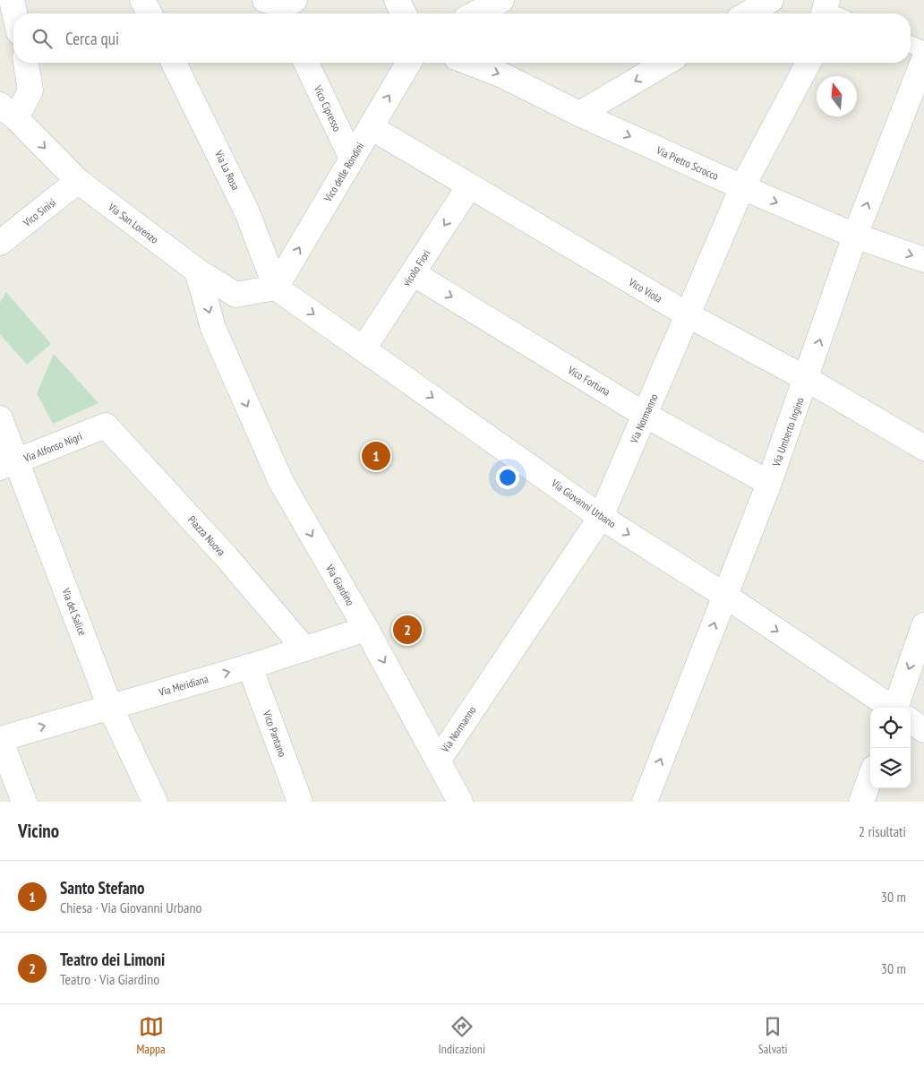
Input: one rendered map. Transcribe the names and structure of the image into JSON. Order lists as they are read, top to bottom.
{
  "streets": {
    "street": [
      "Vico Cipresso",
      "Via Pietro Scrocco",
      "Via La Rosa",
      "Vico delle Rondini",
      "Vico Sinisi",
      "Via San Lorenzo",
      "vicolo Fiori",
      "Vico Viola",
      "Vico Fortuna",
      "Via Normanno",
      "Via Umberto Ingino",
      "Via Alfonso Nigri",
      "Via Giovanni Urbano",
      "Piazza Nuova",
      "Via Giardino",
      "Via del Salice",
      "Via Meridiana",
      "Vico Pantano"
    ]
  },
  "crossings": [
    ["Vico Cipresso", "Vico delle Rondini"],
    ["Via Pietro Scrocco", "Via Normanno"],
    ["Via Pietro Scrocco", "Via Umberto Ingino"],
    ["Via La Rosa", "Vico delle Rondini"],
    ["Via La Rosa", "Via San Lorenzo"],
    ["Via La Rosa", "Via Giovanni Urbano"],
    ["Vico delle Rondini", "Via San Lorenzo"],
    ["Vico delle Rondini", "Vico Viola"],
    ["Vico delle Rondini", "Via Giovanni Urbano"],
    ["Vico Sinisi", "Via San Lorenzo"],
    ["Via San Lorenzo", "Via Giovanni Urbano"],
    ["Via San Lorenzo", "Via Giardino"],
    ["vicolo Fiori", "Vico Viola"],
    ["vicolo Fiori", "Vico Fortuna"],
    ["vicolo Fiori", "Via Giovanni Urbano"],
    ["Vico Viola", "Via Normanno"],
    ["Vico Viola", "Via Umberto Ingino"],
    ["Vico Fortuna", "Via Normanno"],
    ["Vico Fortuna", "Via Umberto Ingino"],
    ["Via Normanno", "Via Giovanni Urbano"],
    ["Via Normanno", "Via Giardino"],
    ["Via Umberto Ingino", "Via Giovanni Urbano"],
    ["Via Alfonso Nigri", "Piazza Nuova"],
    ["Via Alfonso Nigri", "Via del Salice"],
    ["Piazza Nuova", "Via Meridiana"],
    ["Via Giardino", "Via Meridiana"],
    ["Via del Salice", "Via Meridiana"],
    ["Via Meridiana", "Vico Pantano"]
  ],
  "one_way": [
    "Via Pietro Scrocco",
    "Vico delle Rondini",
    "vicolo Fiori",
    "Vico Fortuna",
    "Via Umberto Ingino",
    "Via Giovanni Urbano",
    "Via Giardino",
    "Via Meridiana"
  ],
  "north": "top",
  "page": {
    "search": "Cerca qui",
    "pins": ["1", "2"],
    "heading": ["Vicino", "2 risultati"],
    "list": [
      {
        "mark": "1",
        "name": "Santo Stefano",
        "note": "Chiesa · Via Giovanni Urbano",
        "value": "30 m"
      },
      {
        "mark": "2",
        "name": "Teatro dei Limoni",
        "note": "Teatro · Via Giardino",
        "value": "30 m"
      }
    ],
    "nav": ["Mappa", "Indicazioni", "Salvati"]
  }
}
